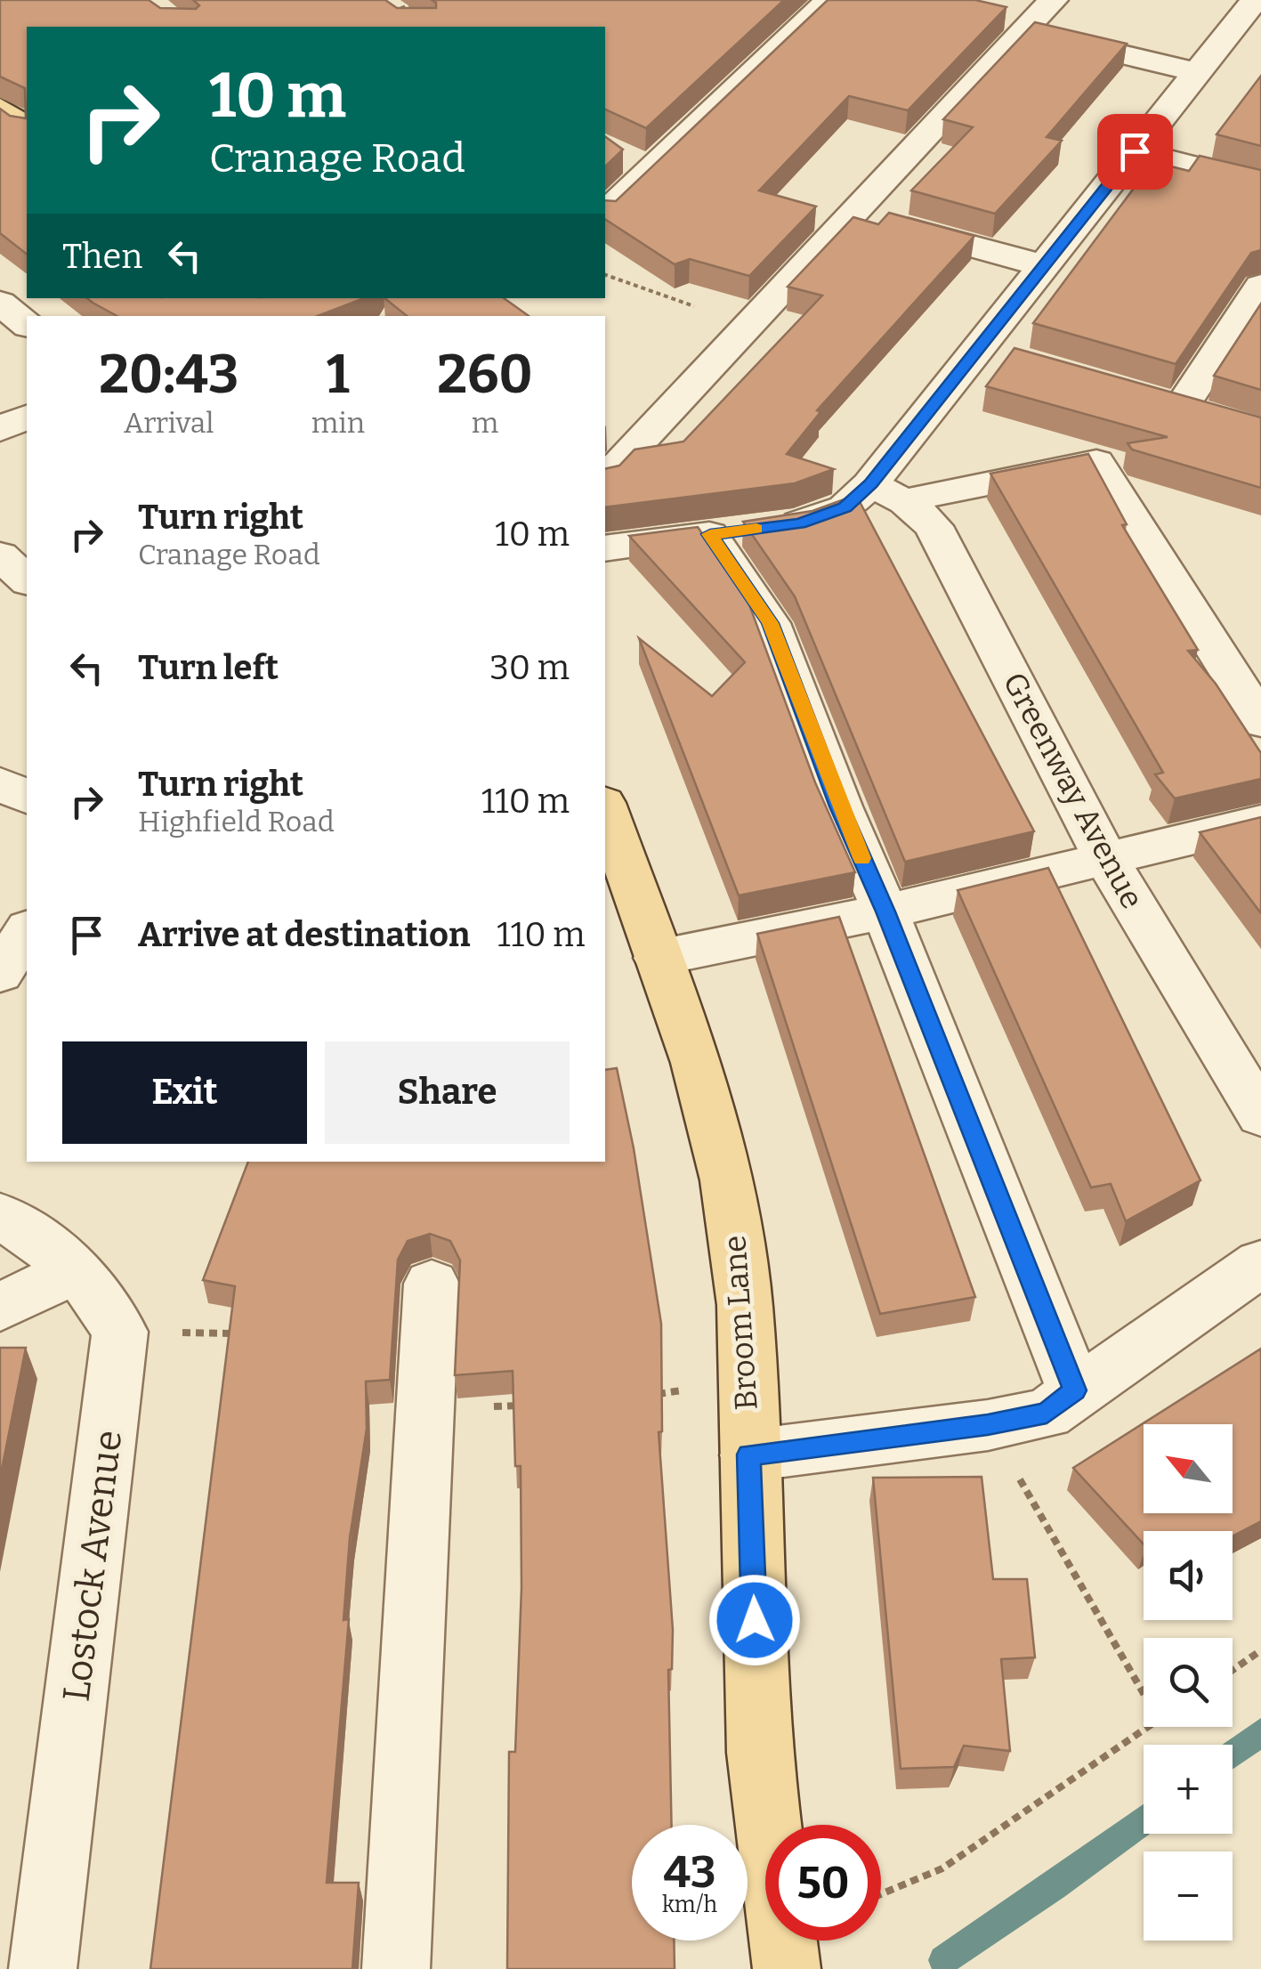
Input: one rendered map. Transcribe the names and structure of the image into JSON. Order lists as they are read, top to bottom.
{
  "streets": {
    "main road": ["Broom Lane"],
    "street": ["Greenway Avenue", "Lostock Avenue"]
  },
  "north": "top left",
  "page": {
    "turn": ["10 m", "Cranage Road"],
    "then": "Then",
    "eta": [
      "20:43",
      "Arrival",
      "1",
      "min",
      "260",
      "m"
    ],
    "list": [
      {
        "name": "Turn right",
        "note": "Cranage Road",
        "value": "10 m"
      },
      {
        "name": "Turn left",
        "value": "30 m"
      },
      {
        "name": "Turn right",
        "note": "Highfield Road",
        "value": "110 m"
      },
      {
        "name": "Arrive at destination",
        "value": "110 m"
      }
    ],
    "buttons": ["Exit", "Share"],
    "map_buttons": ["+", "−"],
    "speed": "43 km/h",
    "limit": "50"
  }
}
